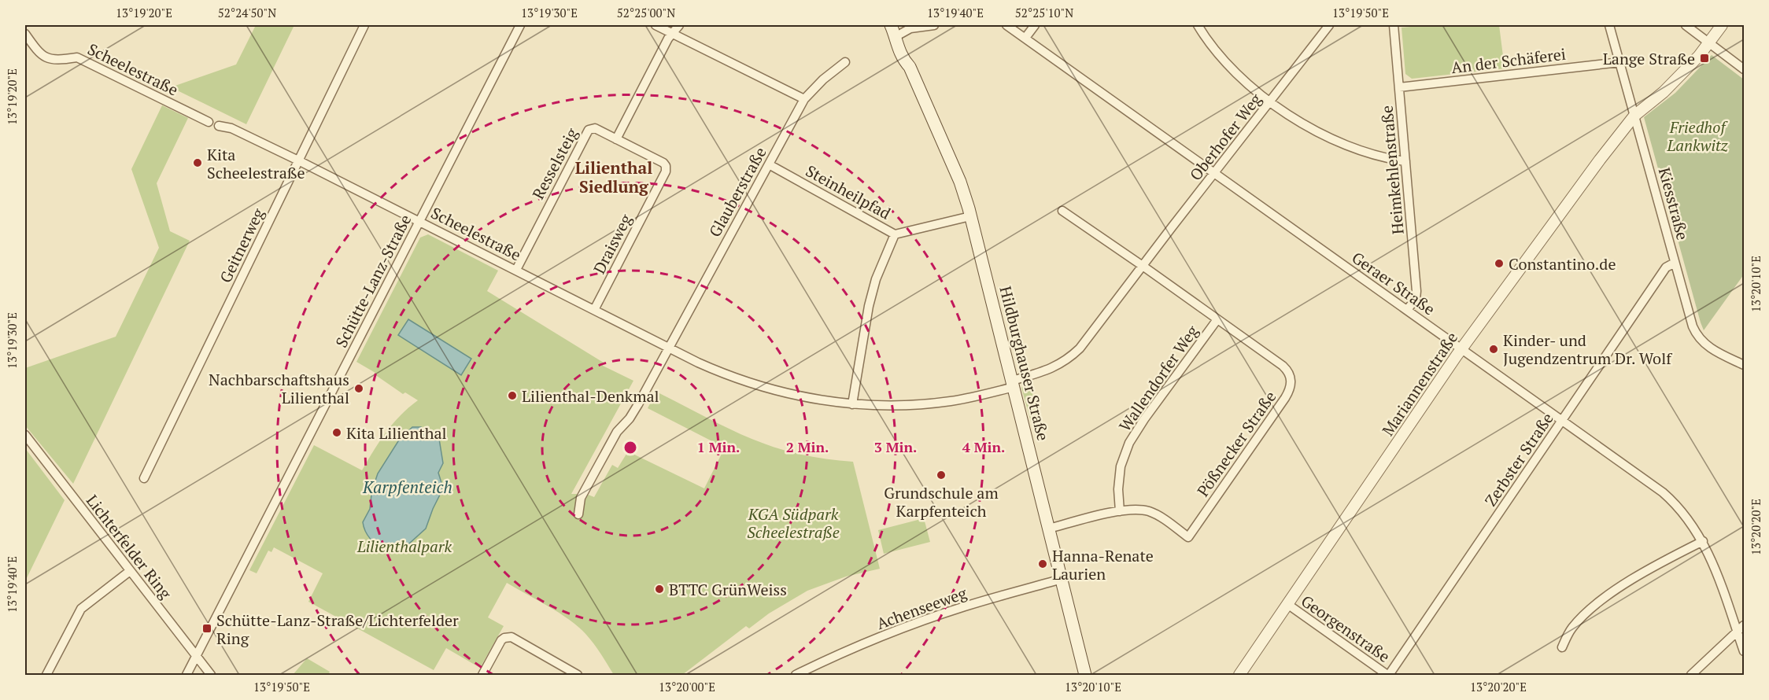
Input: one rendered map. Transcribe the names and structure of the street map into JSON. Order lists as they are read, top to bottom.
{
  "streets": {
    "main road": ["Hildburghauser Straße"],
    "street": [
      "An der Schäferei",
      "Scheelestraße",
      "Oberhofer Weg",
      "Resselsteig",
      "Heimkehlenstraße",
      "Glauberstraße",
      "Steinheilpfad",
      "Kiesstraße",
      "Draisweg",
      "Geitnerweg",
      "Schütte-Lanz-Straße",
      "Geraer Straße",
      "Wallendorfer Weg",
      "Mariannenstraße",
      "Pößnecker Straße",
      "Zerbster Straße",
      "Lichterfelder Ring",
      "Achenseeweg",
      "Georgenstraße"
    ]
  },
  "crossings": [
    ["An der Schäferei", "Heimkehlenstraße"],
    ["An der Schäferei", "Kiesstraße"],
    ["Scheelestraße", "Oberhofer Weg"],
    ["Scheelestraße", "Resselsteig"],
    ["Scheelestraße", "Glauberstraße"],
    ["Scheelestraße", "Draisweg"],
    ["Scheelestraße", "Geitnerweg"],
    ["Scheelestraße", "Schütte-Lanz-Straße"],
    ["Scheelestraße", "Hildburghauser Straße"],
    ["Oberhofer Weg", "Geraer Straße"],
    ["Oberhofer Weg", "Hildburghauser Straße"],
    ["Oberhofer Weg", "Pößnecker Straße"],
    ["Resselsteig", "Draisweg"],
    ["Heimkehlenstraße", "Geraer Straße"],
    ["Glauberstraße", "Steinheilpfad"],
    ["Steinheilpfad", "Hildburghauser Straße"],
    ["Kiesstraße", "Mariannenstraße"],
    ["Kiesstraße", "Zerbster Straße"],
    ["Schütte-Lanz-Straße", "Lichterfelder Ring"],
    ["Geraer Straße", "Mariannenstraße"],
    ["Geraer Straße", "Zerbster Straße"],
    ["Hildburghauser Straße", "Achenseeweg"],
    ["Wallendorfer Weg", "Pößnecker Straße"],
    ["Mariannenstraße", "Georgenstraße"],
    ["Zerbster Straße", "Georgenstraße"]
  ],
  "districts": ["Lilienthal Siedlung"],
  "water": ["Karpfenteich"],
  "parks": ["Friedhof Lankwitz", "KGA Südpark Scheelestraße", "Lilienthalpark"],
  "places": {
    "transit": ["Lange Straße", "Schütte-Lanz-Straße/Lichterfelder Ring"],
    "other": [
      "Kita Scheelestraße",
      "Constantino.de",
      "Kinder- und Jugendzentrum Dr. Wolf",
      "Nachbarschaftshaus Lilienthal",
      "Lilienthal-Denkmal",
      "Kita Lilienthal",
      "Grundschule am Karpfenteich",
      "Hanna-Renate Laurien",
      "BTTC GrünWeiss"
    ]
  },
  "coordinates": [
    "13°19'20\"E",
    "52°24'50\"N",
    "13°19'30\"E",
    "52°25'00\"N",
    "13°19'40\"E",
    "52°25'10\"N",
    "13°19'50\"E",
    "13°20'10\"E",
    "13°20'20\"E",
    "13°20'00\"E"
  ],
  "rings": [
    "1 Min.",
    "2 Min.",
    "3 Min.",
    "4 Min."
  ]
}
